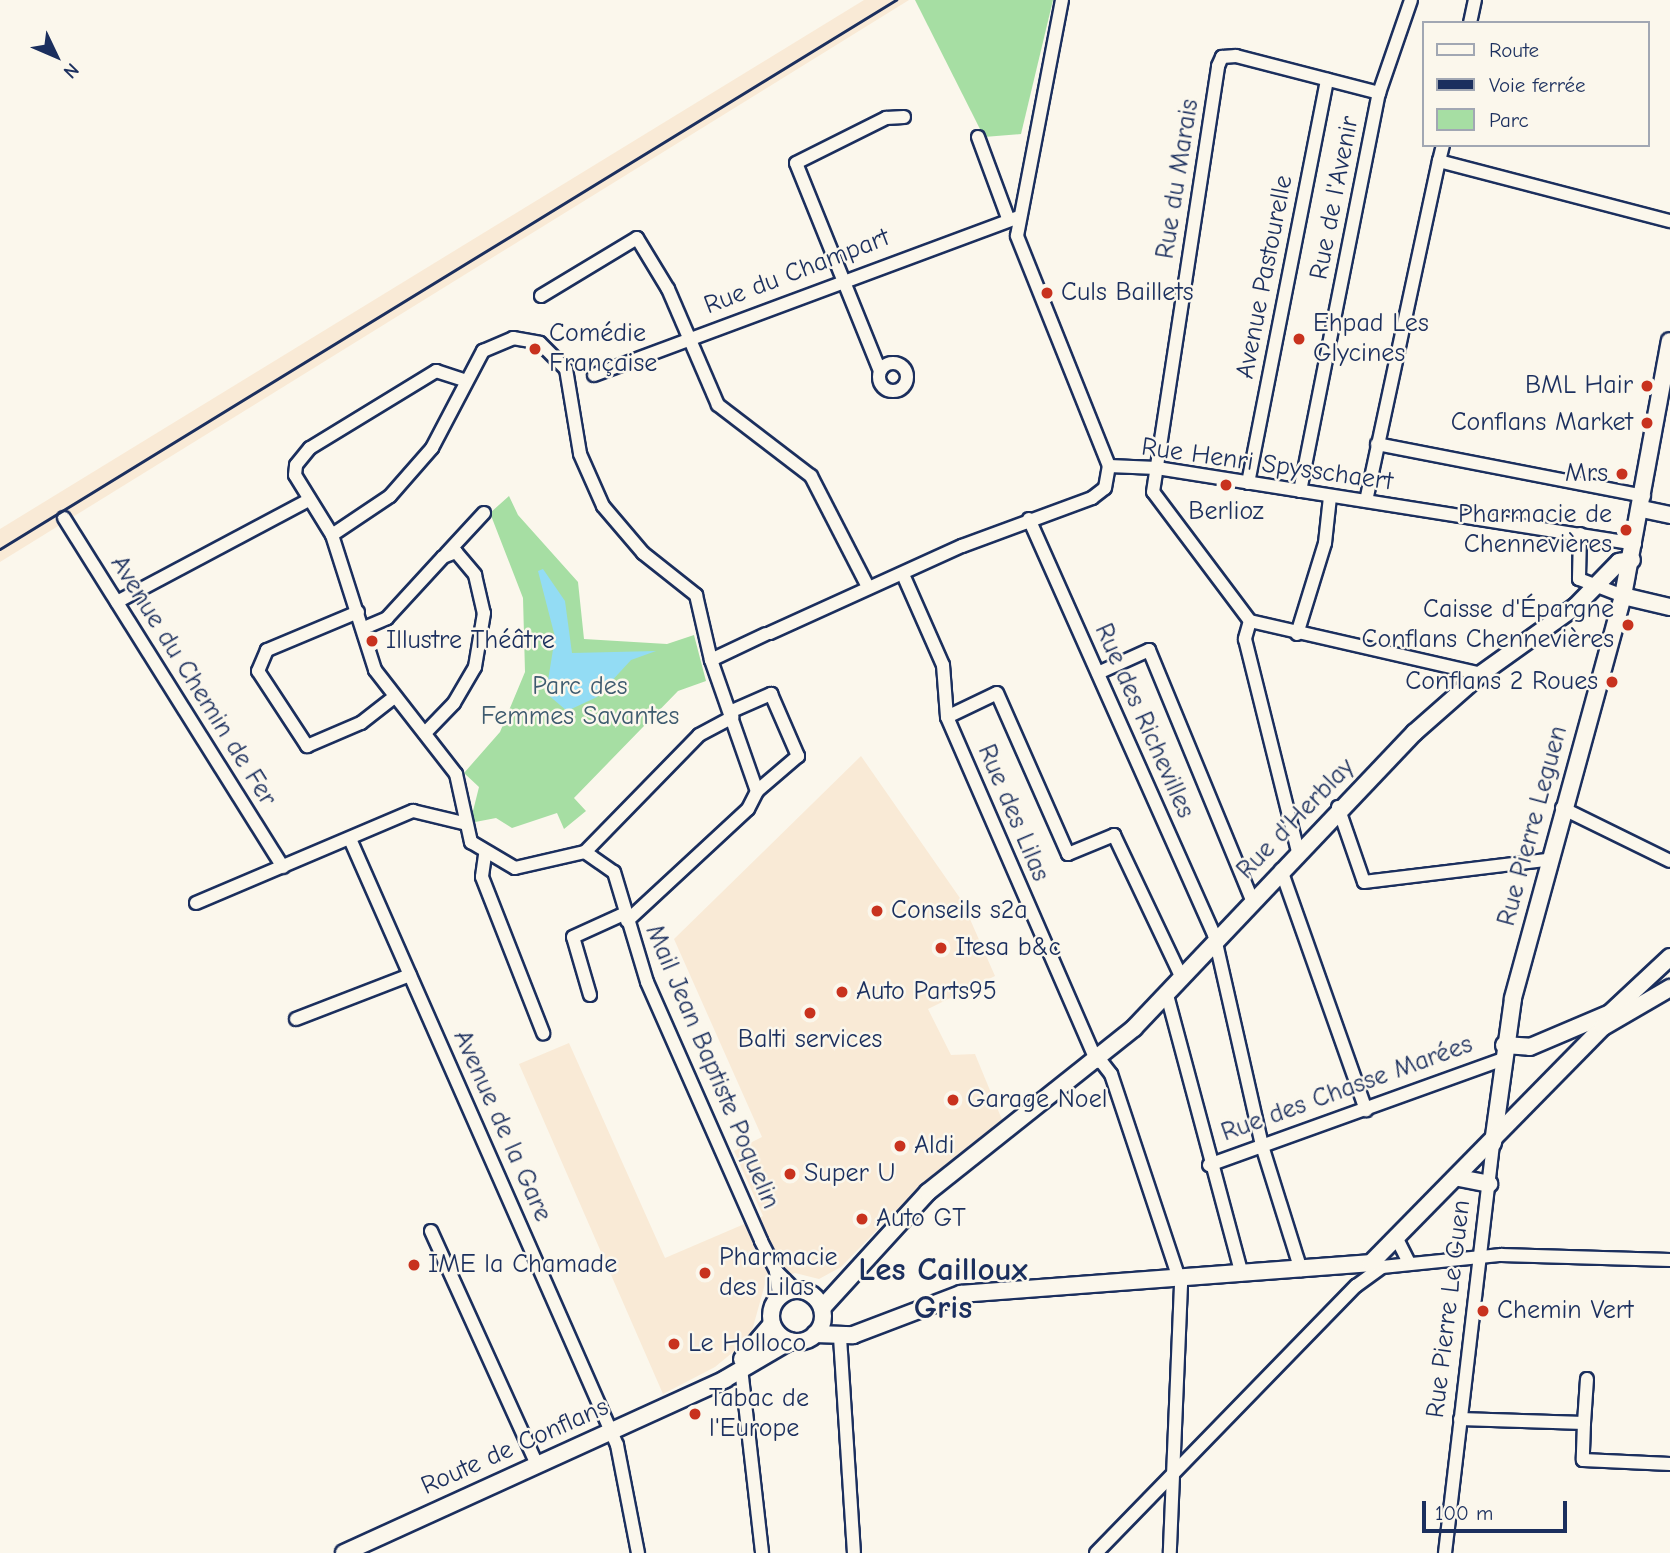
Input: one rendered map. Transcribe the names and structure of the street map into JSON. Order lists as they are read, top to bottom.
{
  "streets": {
    "main road": [
      "Rue d'Herblay",
      "Rue Pierre Leguen",
      "Rue des Chasse Marées",
      "Rue Pierre Le Guen",
      "Route de Conflans"
    ],
    "street": [
      "Rue du Marais",
      "Rue de l'Avenir",
      "Rue du Champart",
      "Avenue Pastourelle",
      "Rue Henri Spysschaert",
      "Avenue du Chemin de Fer",
      "Rue des Richevilles",
      "Rue des Lilas",
      "Mail Jean Baptiste Poquelin",
      "Avenue de la Gare"
    ]
  },
  "crossings": [
    ["Rue du Marais", "Rue de l'Avenir"],
    ["Rue du Marais", "Avenue Pastourelle"],
    ["Rue du Marais", "Rue Henri Spysschaert"],
    ["Rue de l'Avenir", "Rue Henri Spysschaert"],
    ["Avenue Pastourelle", "Rue Henri Spysschaert"],
    ["Rue Henri Spysschaert", "Rue des Richevilles"],
    ["Rue Henri Spysschaert", "Rue d'Herblay"],
    ["Rue Henri Spysschaert", "Rue Pierre Leguen"],
    ["Rue des Richevilles", "Rue d'Herblay"],
    ["Rue des Richevilles", "Rue des Chasse Marées"],
    ["Rue des Lilas", "Rue d'Herblay"],
    ["Rue d'Herblay", "Rue Pierre Leguen"],
    ["Rue Pierre Leguen", "Rue des Chasse Marées"],
    ["Rue Pierre Leguen", "Rue Pierre Le Guen"],
    ["Mail Jean Baptiste Poquelin", "Route de Conflans"],
    ["Rue des Chasse Marées", "Rue Pierre Le Guen"],
    ["Avenue de la Gare", "Route de Conflans"]
  ],
  "districts": ["Les Cailloux Gris"],
  "parks": ["Parc des Femmes Savantes"],
  "places": [
    "Culs Baillets",
    "Ehpad Les Glycines",
    "Comédie Française",
    "BML Hair",
    "Conflans Market",
    "Mrs",
    "Berlioz",
    "Pharmacie de Chennevières",
    "Caisse d'Épargne Conflans Chennevières",
    "Illustre Théâtre",
    "Conflans 2 Roues",
    "Conseils s2a",
    "Itesa b&c",
    "Auto Parts95",
    "Balti services",
    "Garage Noel",
    "Aldi",
    "Super U",
    "Auto GT",
    "IME la Chamade",
    "Pharmacie des Lilas",
    "Chemin Vert",
    "Le Holloco",
    "Tabac de l'Europe"
  ],
  "legend": ["Route", "Voie ferrée", "Parc"],
  "scale_bar": "100 m",
  "north": "bottom right"
}
